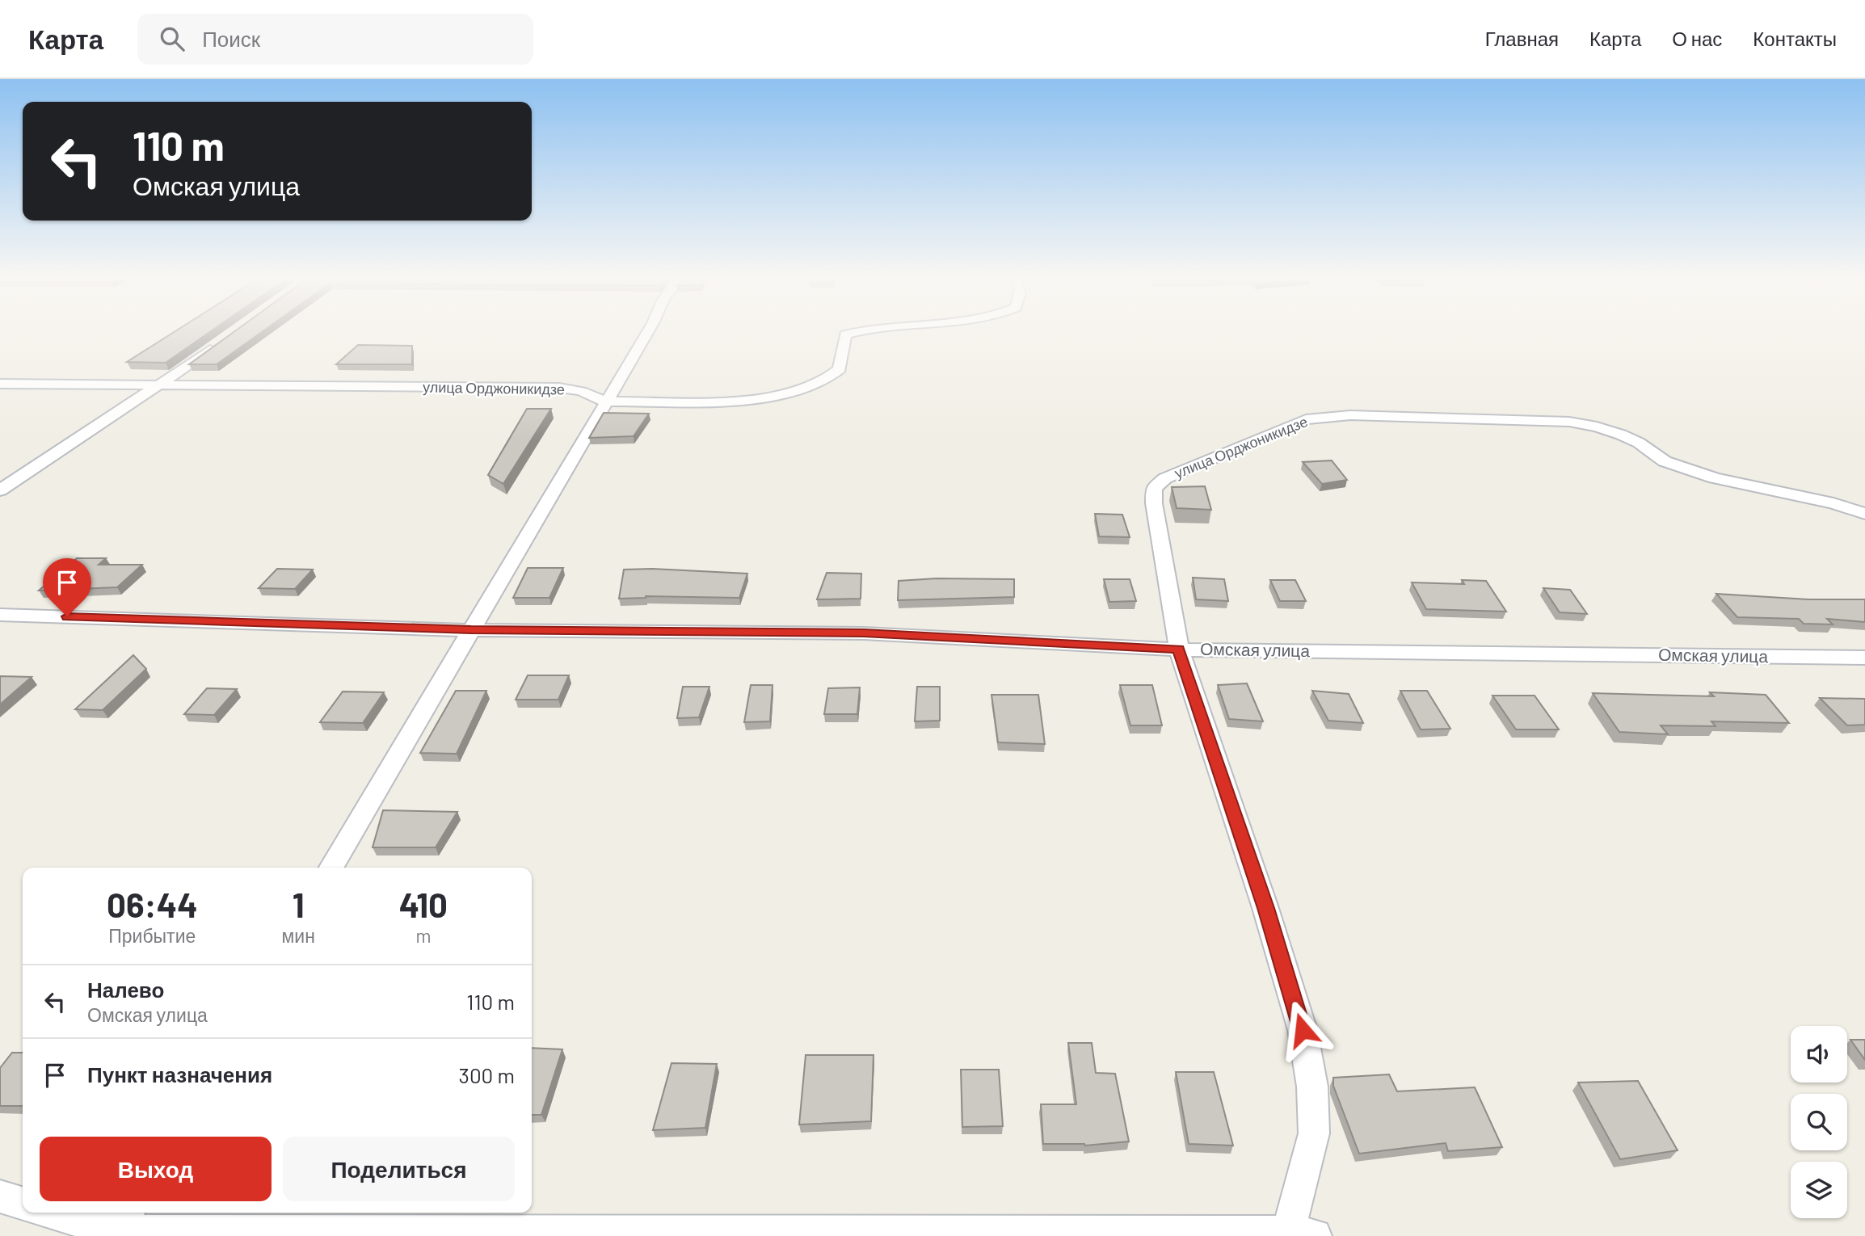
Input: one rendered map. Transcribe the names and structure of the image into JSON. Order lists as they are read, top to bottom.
{
  "streets": {
    "street": ["улица Орджоникидзе", "Омская улица"]
  },
  "crossings": [
    ["улица Орджоникидзе", "Омская улица"]
  ],
  "page": {
    "header": "Карта",
    "search": "Поиск",
    "nav": [
      "Главная",
      "Карта",
      "О нас",
      "Контакты"
    ],
    "turn": ["110 m", "Омская улица"],
    "eta": [
      "06:44",
      "Прибытие",
      "1",
      "мин",
      "410",
      "m"
    ],
    "list": [
      {
        "name": "Налево",
        "note": "Омская улица",
        "value": "110 m"
      },
      {
        "name": "Пункт назначения",
        "value": "300 m"
      }
    ],
    "buttons": ["Выход", "Поделиться"]
  }
}
